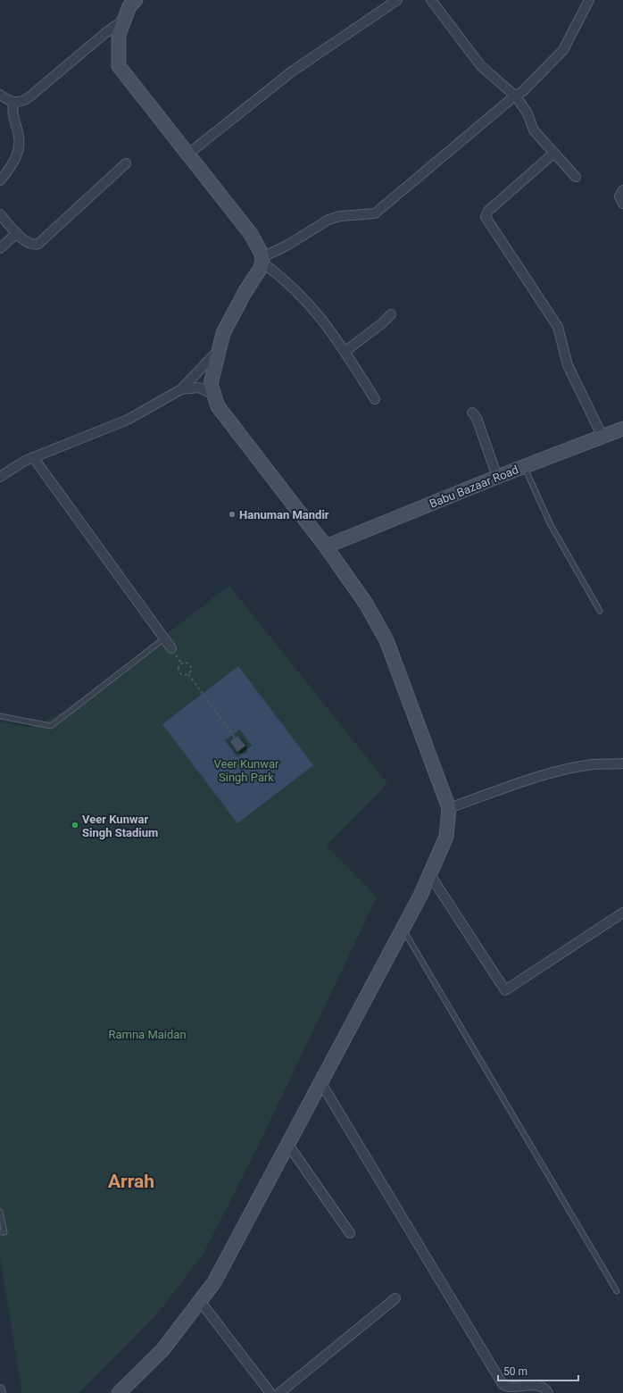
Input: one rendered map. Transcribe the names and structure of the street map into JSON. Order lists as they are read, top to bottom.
{
  "streets": {
    "street": ["Babu Bazaar Road"]
  },
  "districts": ["Arrah"],
  "parks": ["Veer Kunwar Singh Park", "Ramna Maidan"],
  "places": ["Hanuman Mandir", "Veer Kunwar Singh Stadium"],
  "scale_bar": "50 m"
}
